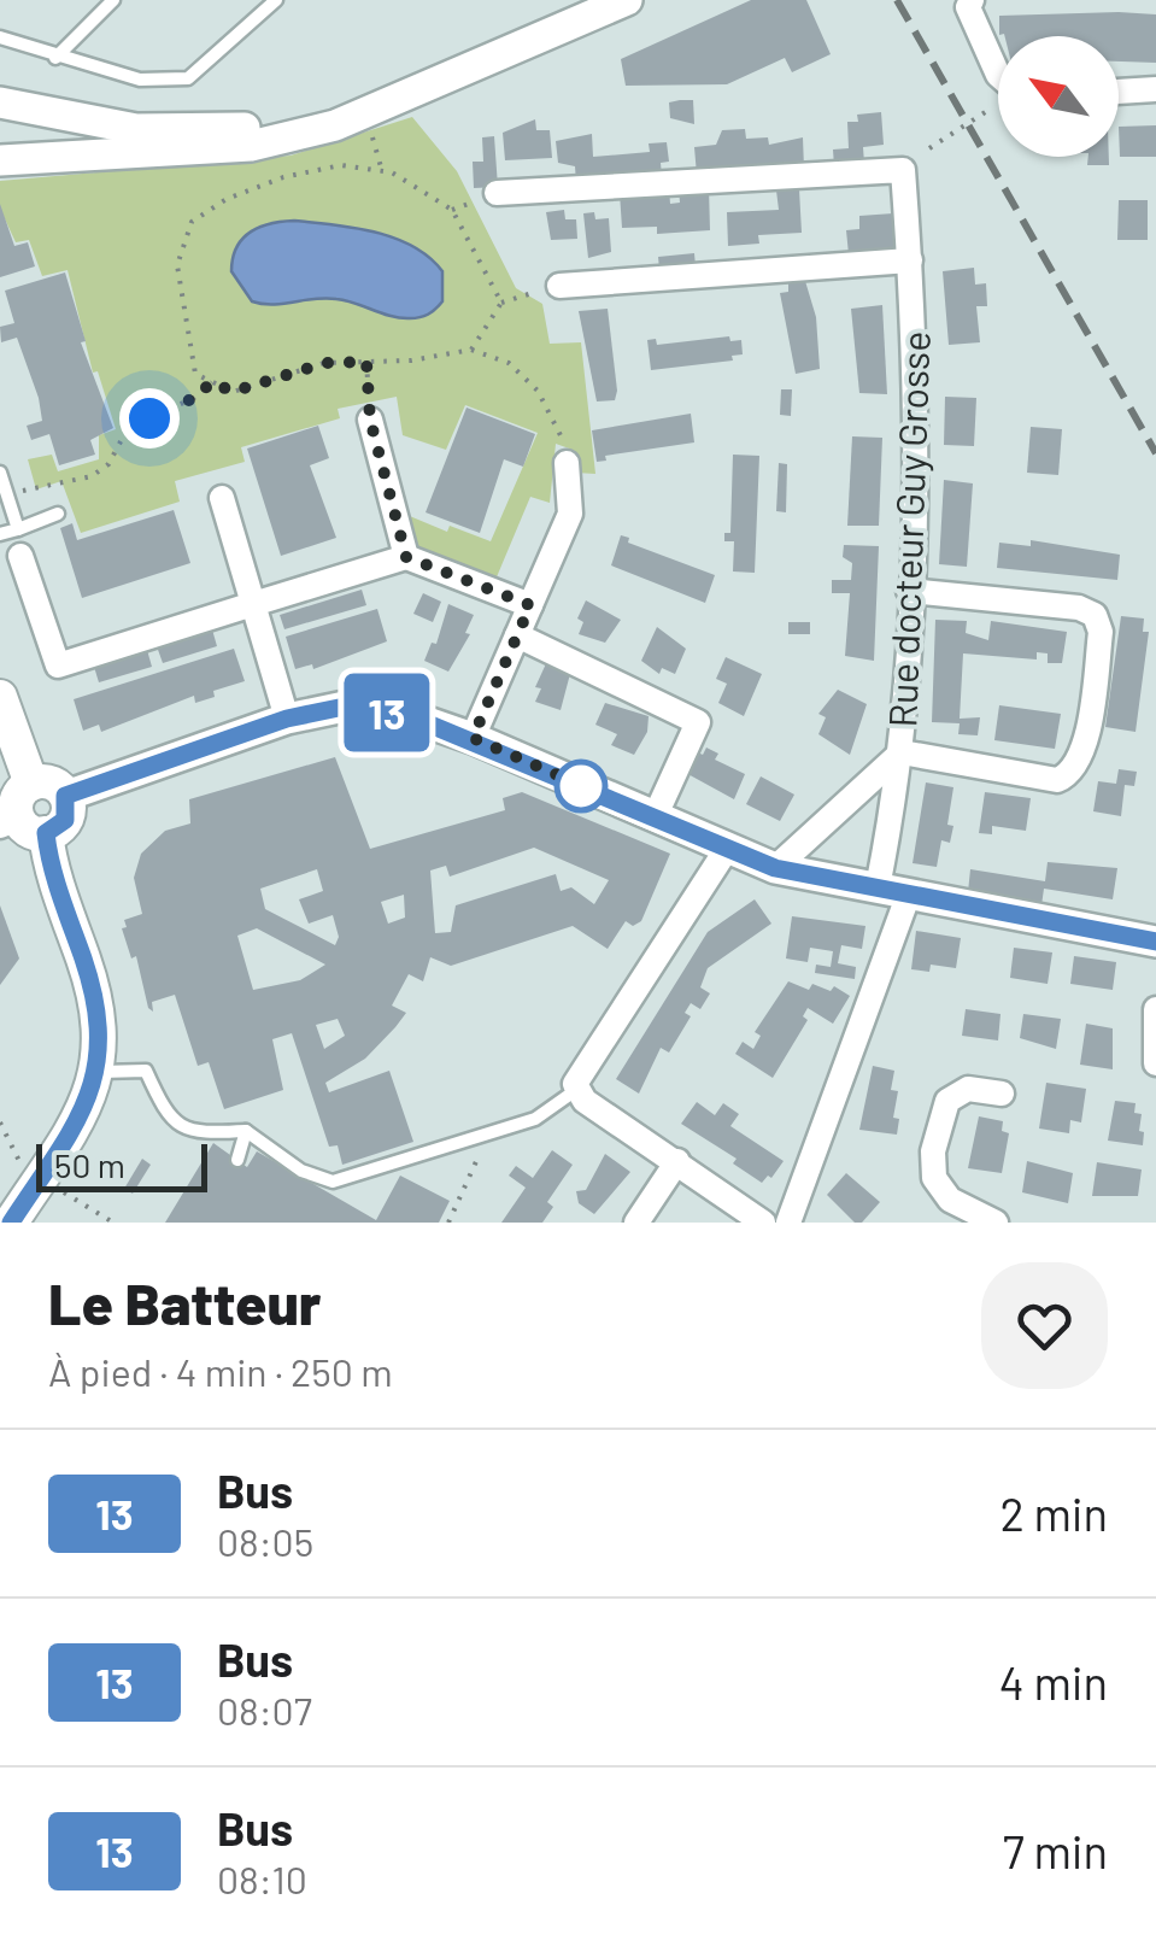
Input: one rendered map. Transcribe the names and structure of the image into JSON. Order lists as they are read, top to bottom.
{
  "streets": {
    "street": ["Rue docteur Guy Grosse"]
  },
  "lines": ["bus line 13"],
  "scale_bar": "50 m",
  "north": "top left",
  "page": {
    "on_map": "13",
    "scale": "50 m",
    "heading": ["Le Batteur", "À pied · 4 min · 250 m"],
    "list": [
      {
        "mark": "13",
        "name": "Bus",
        "note": "08:05",
        "value": "2 min"
      },
      {
        "mark": "13",
        "name": "Bus",
        "note": "08:07",
        "value": "4 min"
      },
      {
        "mark": "13",
        "name": "Bus",
        "note": "08:10",
        "value": "7 min"
      }
    ]
  }
}
